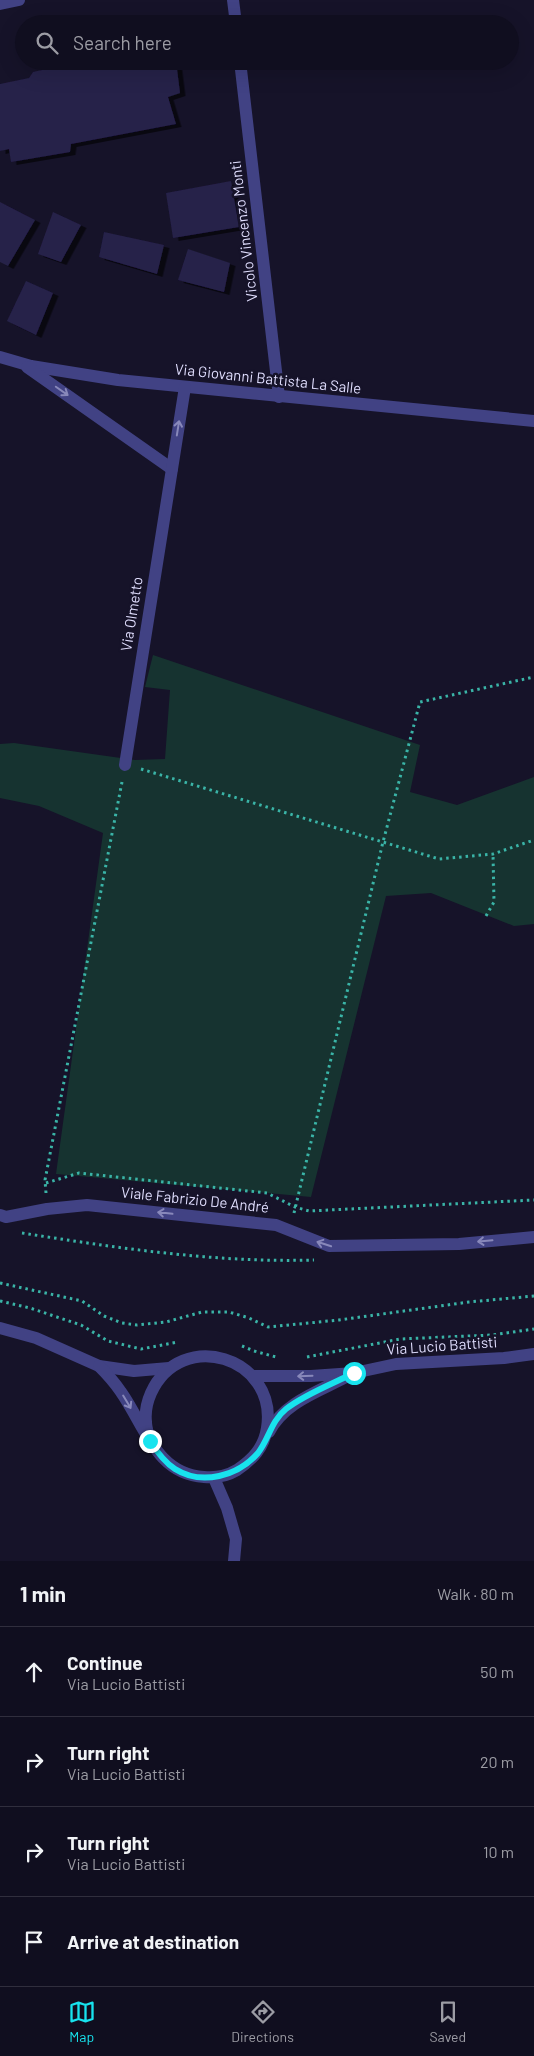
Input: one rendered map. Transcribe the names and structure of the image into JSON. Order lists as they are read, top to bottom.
{
  "streets": {
    "street": [
      "Vicolo Vincenzo Monti",
      "Via Giovanni Battista La Salle",
      "Via Olmetto",
      "Viale Fabrizio De André",
      "Via Lucio Battisti"
    ]
  },
  "crossings": [
    ["Vicolo Vincenzo Monti", "Via Giovanni Battista La Salle"],
    ["Via Giovanni Battista La Salle", "Via Olmetto"]
  ],
  "one_way": ["Viale Fabrizio De André"],
  "page": {
    "search": "Search here",
    "heading": ["1 min", "Walk · 80 m"],
    "list": [
      ["Continue", "Via Lucio Battisti", "50 m"],
      ["Turn right", "Via Lucio Battisti", "20 m"],
      ["Turn right", "Via Lucio Battisti", "10 m"],
      "Arrive at destination"
    ],
    "nav": ["Map", "Directions", "Saved"]
  }
}
